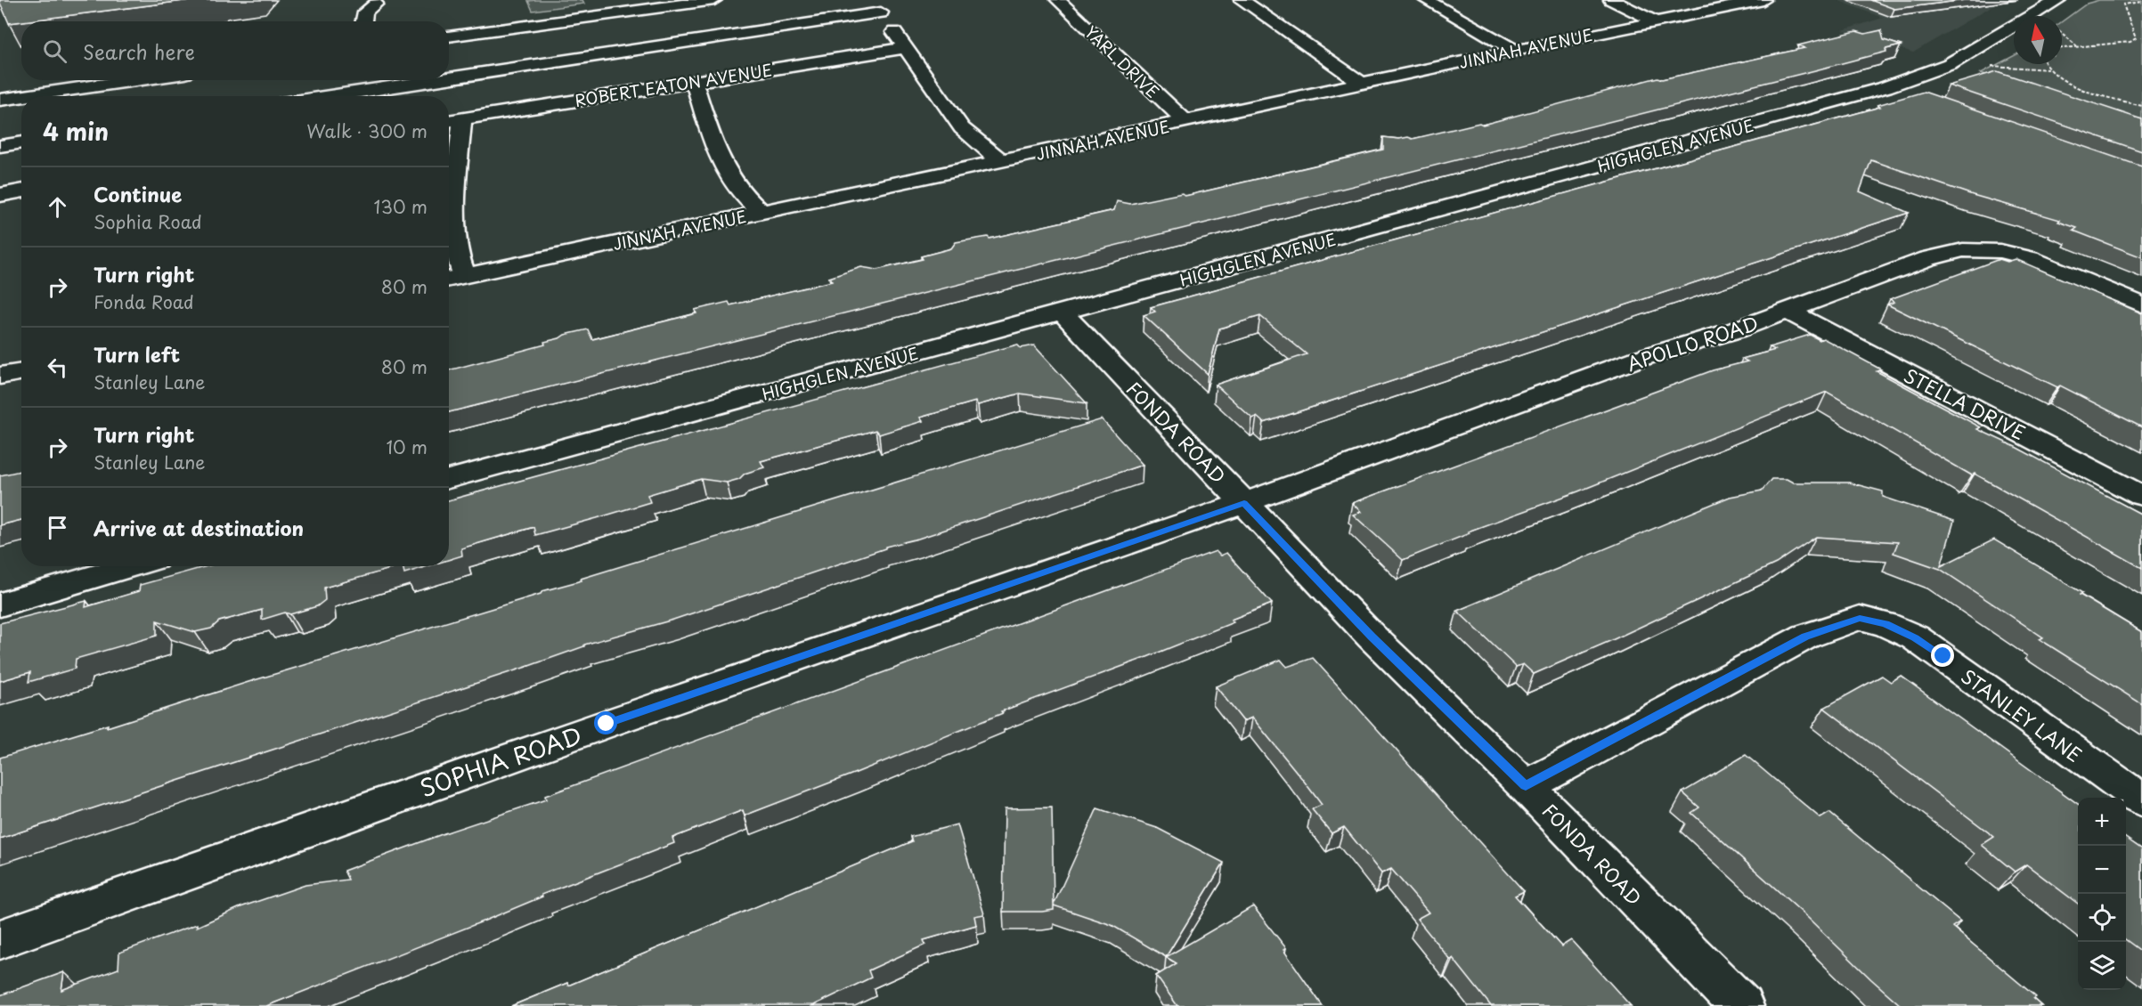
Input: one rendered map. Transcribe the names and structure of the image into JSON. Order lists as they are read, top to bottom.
{
  "streets": {
    "street": [
      "JINNAH AVENUE",
      "YARL DRIVE",
      "ROBERT EATON AVENUE",
      "HIGHGLEN AVENUE",
      "APOLLO ROAD",
      "STELLA DRIVE",
      "FONDA ROAD",
      "STANLEY LANE",
      "SOPHIA ROAD"
    ]
  },
  "crossings": [
    ["JINNAH AVENUE", "YARL DRIVE"],
    ["HIGHGLEN AVENUE", "FONDA ROAD"],
    ["APOLLO ROAD", "STELLA DRIVE"],
    ["APOLLO ROAD", "FONDA ROAD"],
    ["APOLLO ROAD", "SOPHIA ROAD"],
    ["FONDA ROAD", "STANLEY LANE"],
    ["FONDA ROAD", "SOPHIA ROAD"]
  ],
  "north": "top",
  "page": {
    "search": "Search here",
    "heading": ["4 min", "Walk · 300 m"],
    "list": [
      ["Continue", "Sophia Road", "130 m"],
      ["Turn right", "Fonda Road", "80 m"],
      ["Turn left", "Stanley Lane", "80 m"],
      ["Turn right", "Stanley Lane", "10 m"],
      "Arrive at destination"
    ],
    "map_buttons": ["+", "−"]
  }
}
